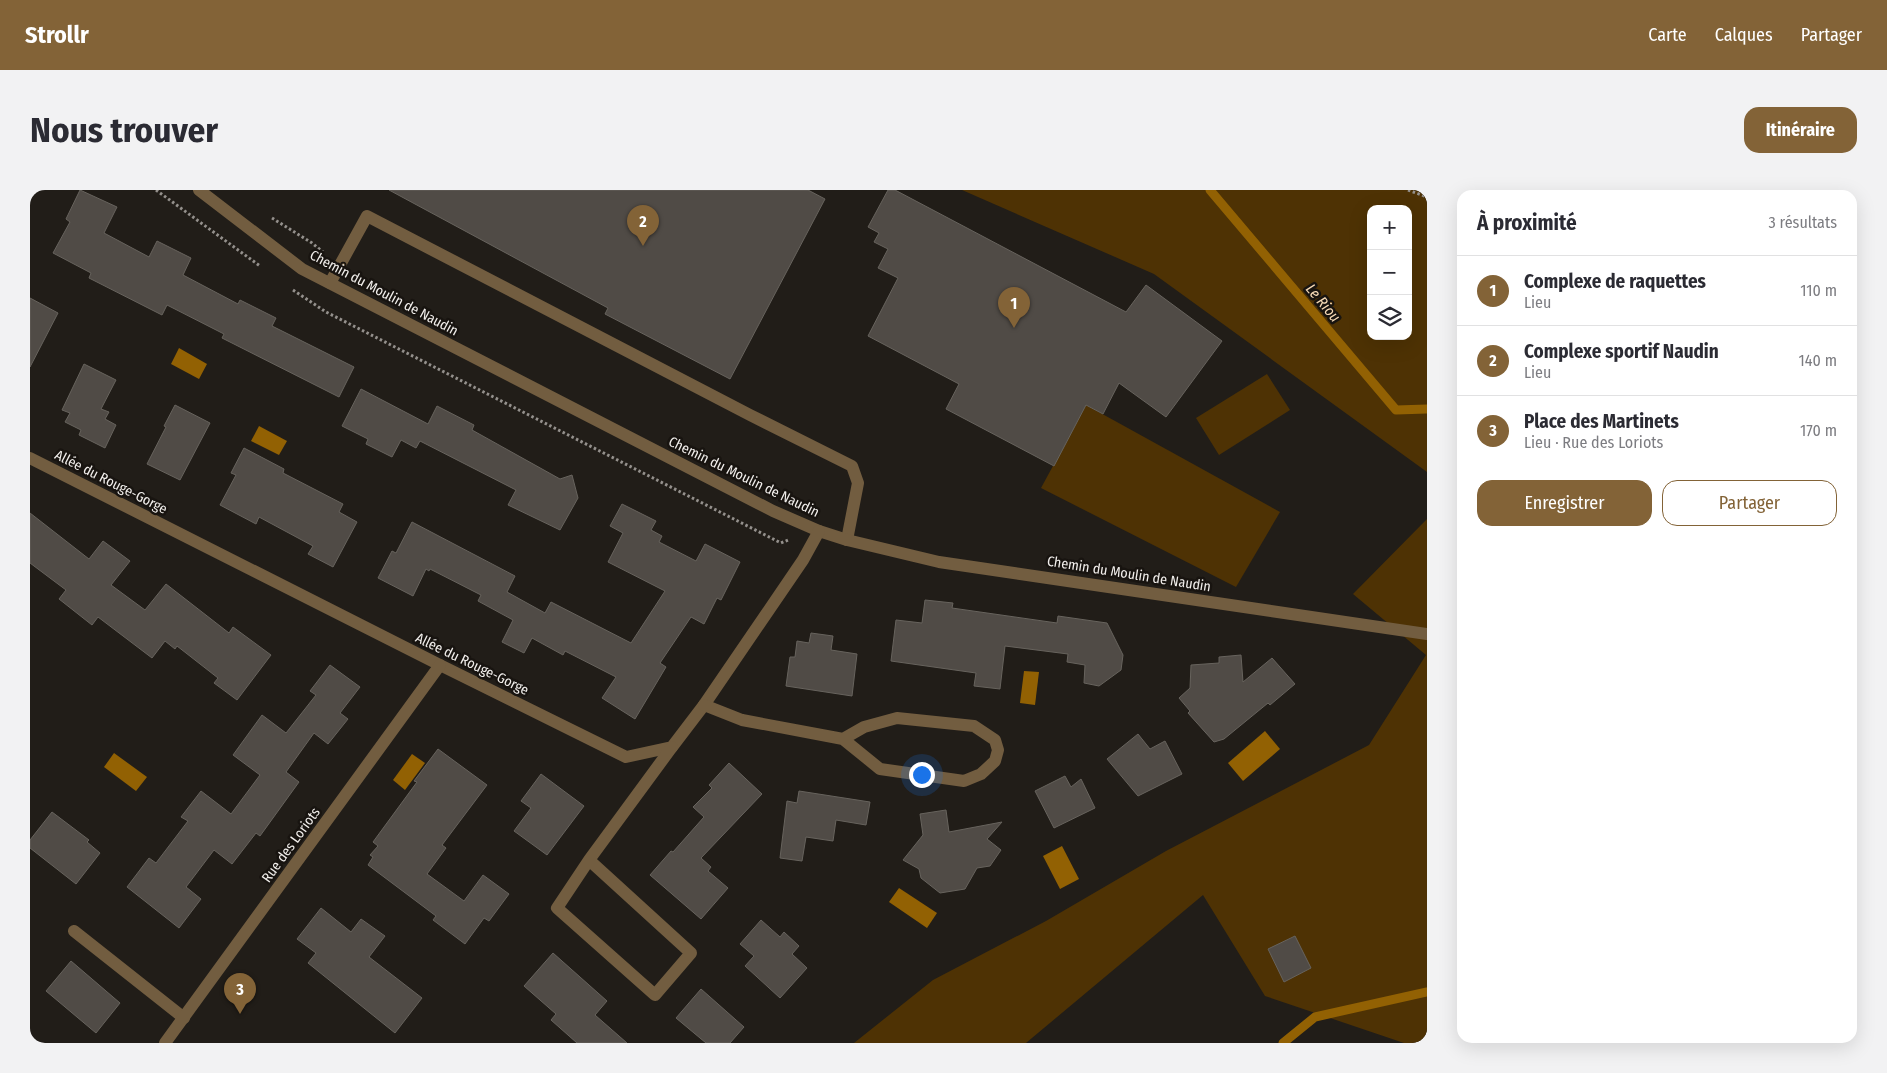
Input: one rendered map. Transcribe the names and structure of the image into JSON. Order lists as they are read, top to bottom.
{
  "streets": {
    "street": ["Chemin du Moulin de Naudin", "Allée du Rouge-Gorge", "Rue des Loriots"]
  },
  "crossings": [
    ["Allée du Rouge-Gorge", "Rue des Loriots"]
  ],
  "water": ["Le Riou"],
  "page": {
    "header": "Strollr",
    "nav": ["Carte", "Calques", "Partager"],
    "buttons": [
      "Itinéraire",
      ["Enregistrer", "Partager"]
    ],
    "title": "Nous trouver",
    "heading": ["À proximité", "3 résultats"],
    "map_buttons": ["+", "−"],
    "pins": ["2", "1", "3"],
    "list": [
      {
        "mark": "1",
        "name": "Complexe de raquettes",
        "note": "Lieu",
        "value": "110 m"
      },
      {
        "mark": "2",
        "name": "Complexe sportif Naudin",
        "note": "Lieu",
        "value": "140 m"
      },
      {
        "mark": "3",
        "name": "Place des Martinets",
        "note": "Lieu · Rue des Loriots",
        "value": "170 m"
      }
    ]
  }
}
